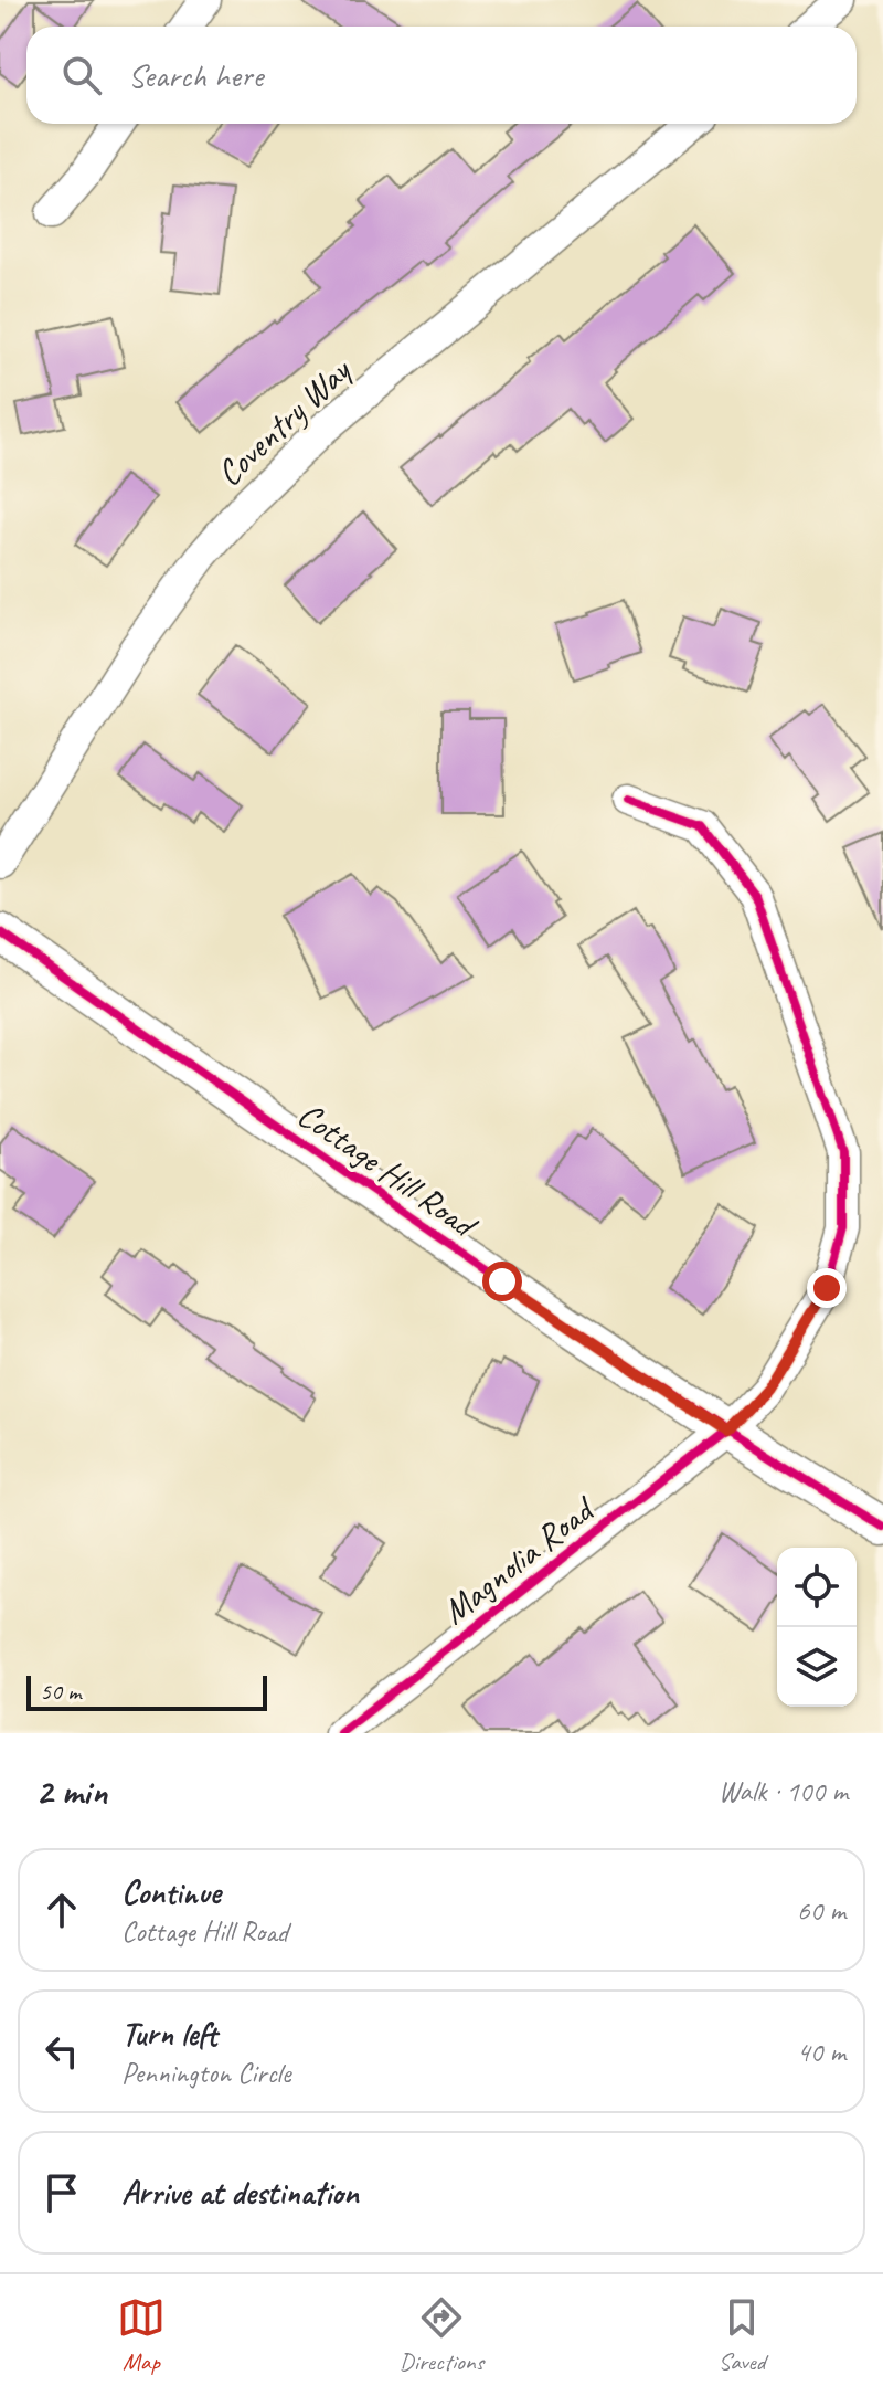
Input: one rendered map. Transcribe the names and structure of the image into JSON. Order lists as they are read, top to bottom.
{
  "streets": {
    "street": ["Coventry Way", "Cottage Hill Road", "Magnolia Road"]
  },
  "crossings": [
    ["Cottage Hill Road", "Magnolia Road"]
  ],
  "scale_bar": "50 m",
  "page": {
    "search": "Search here",
    "scale": "50 m",
    "heading": ["2 min", "Walk · 100 m"],
    "list": [
      ["Continue", "Cottage Hill Road", "60 m"],
      ["Turn left", "Pennington Circle", "40 m"],
      "Arrive at destination"
    ],
    "nav": ["Map", "Directions", "Saved"]
  }
}
